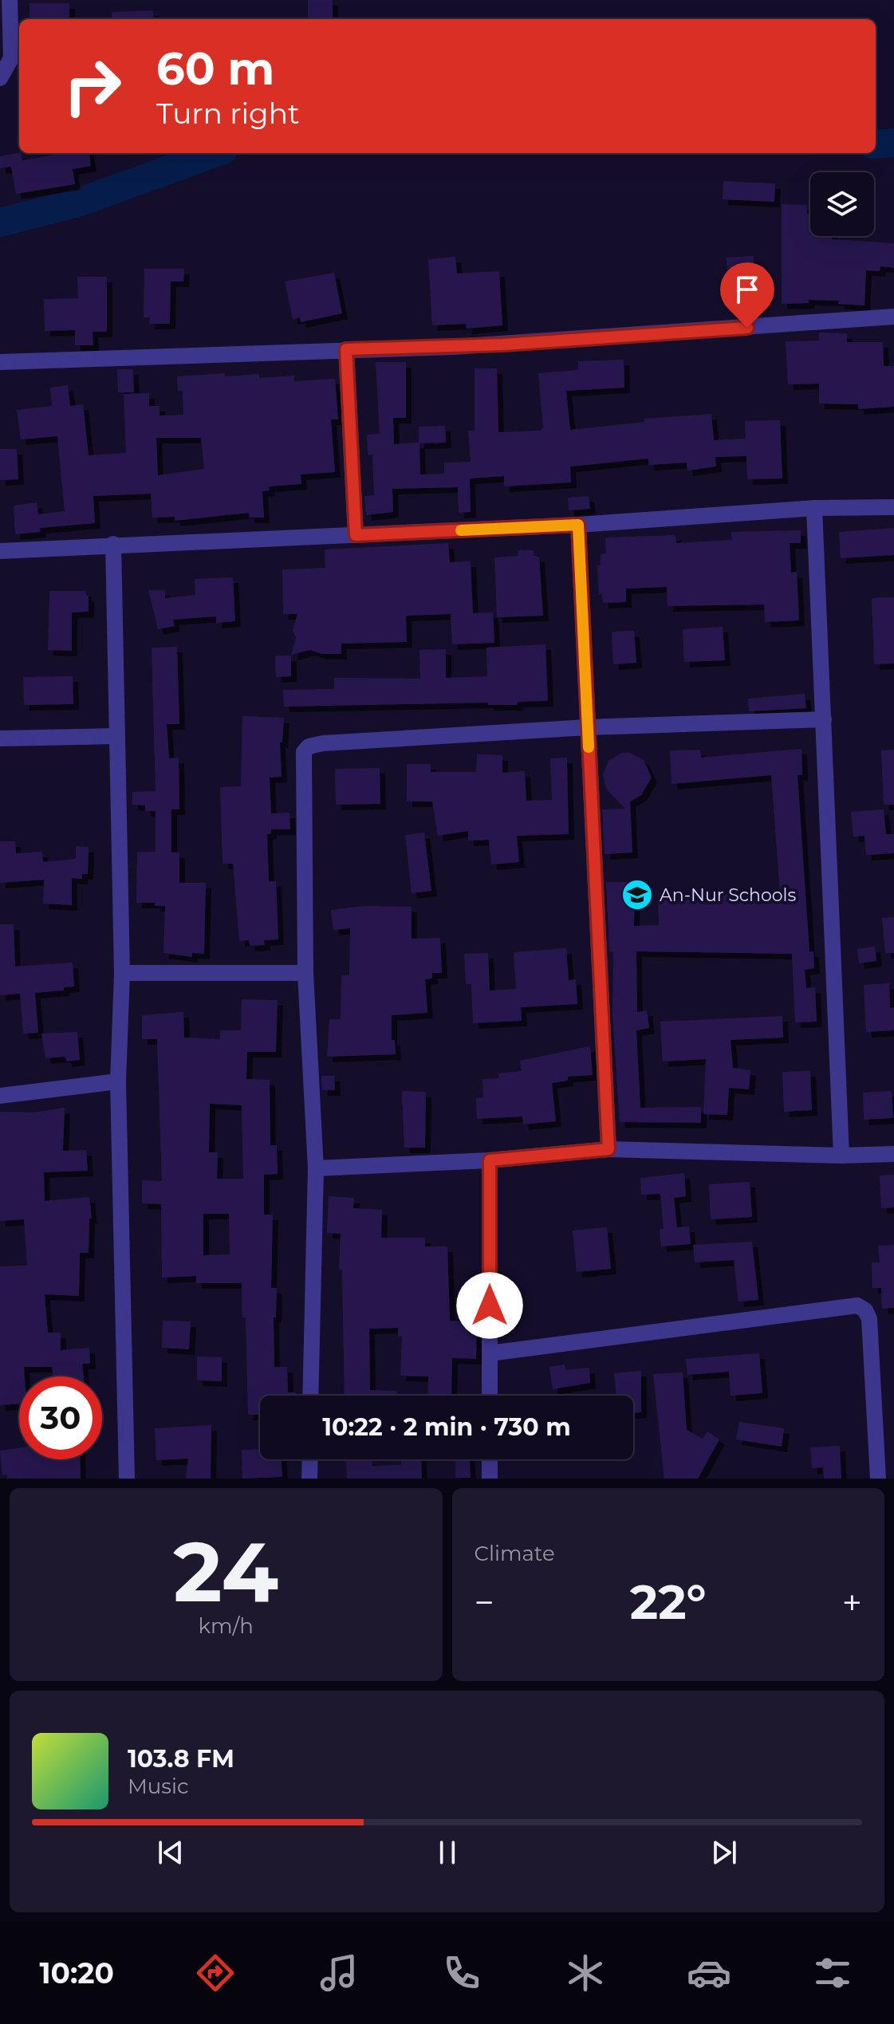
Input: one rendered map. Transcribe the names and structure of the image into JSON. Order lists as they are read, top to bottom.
{
  "places": {
    "school or university": ["An-Nur Schools"]
  },
  "page": {
    "turn": ["60 m", "Turn right"],
    "limit": "30",
    "trip": "10:22 · 2 min · 730 m",
    "tile": [
      ["24", "km/h"],
      "Climate"
    ],
    "heat": ["−", "22°", "+"],
    "song": ["103.8 FM", "Music"],
    "tabs": "10:20"
  }
}
